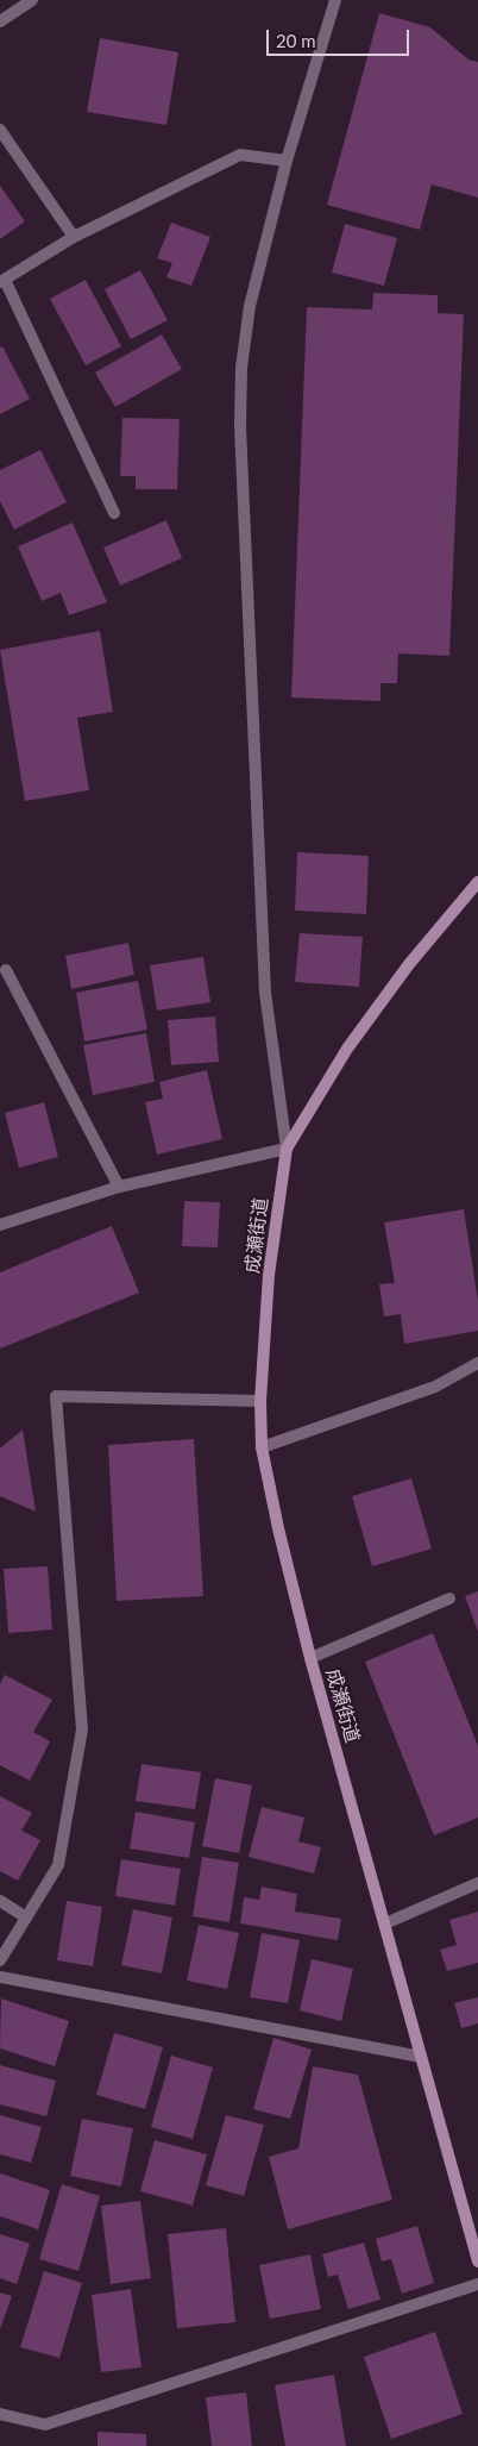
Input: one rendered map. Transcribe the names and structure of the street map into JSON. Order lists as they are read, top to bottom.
{
  "streets": {
    "main road": ["成瀬街道"]
  },
  "scale_bar": "20 m"
}
